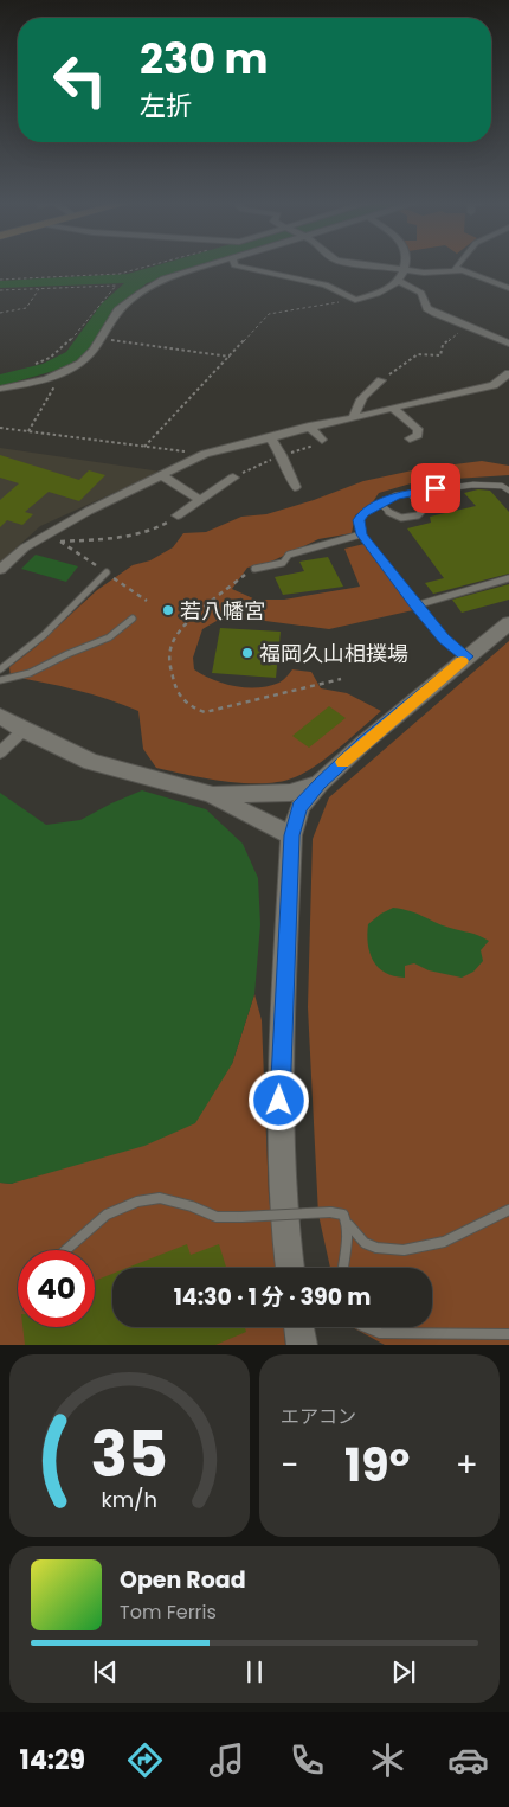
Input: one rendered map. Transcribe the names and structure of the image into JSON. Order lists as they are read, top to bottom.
{
  "places": ["若八幡宮", "福岡久山相撲場"],
  "page": {
    "turn": ["230 m", "左折"],
    "limit": "40",
    "trip": "14:30 · 1 分 · 390 m",
    "tile": "エアコン",
    "heat": ["−", "19°", "+"],
    "song": ["Open Road", "Tom Ferris"],
    "tabs": "14:29",
    "gauge": ["35", "km/h"]
  }
}
